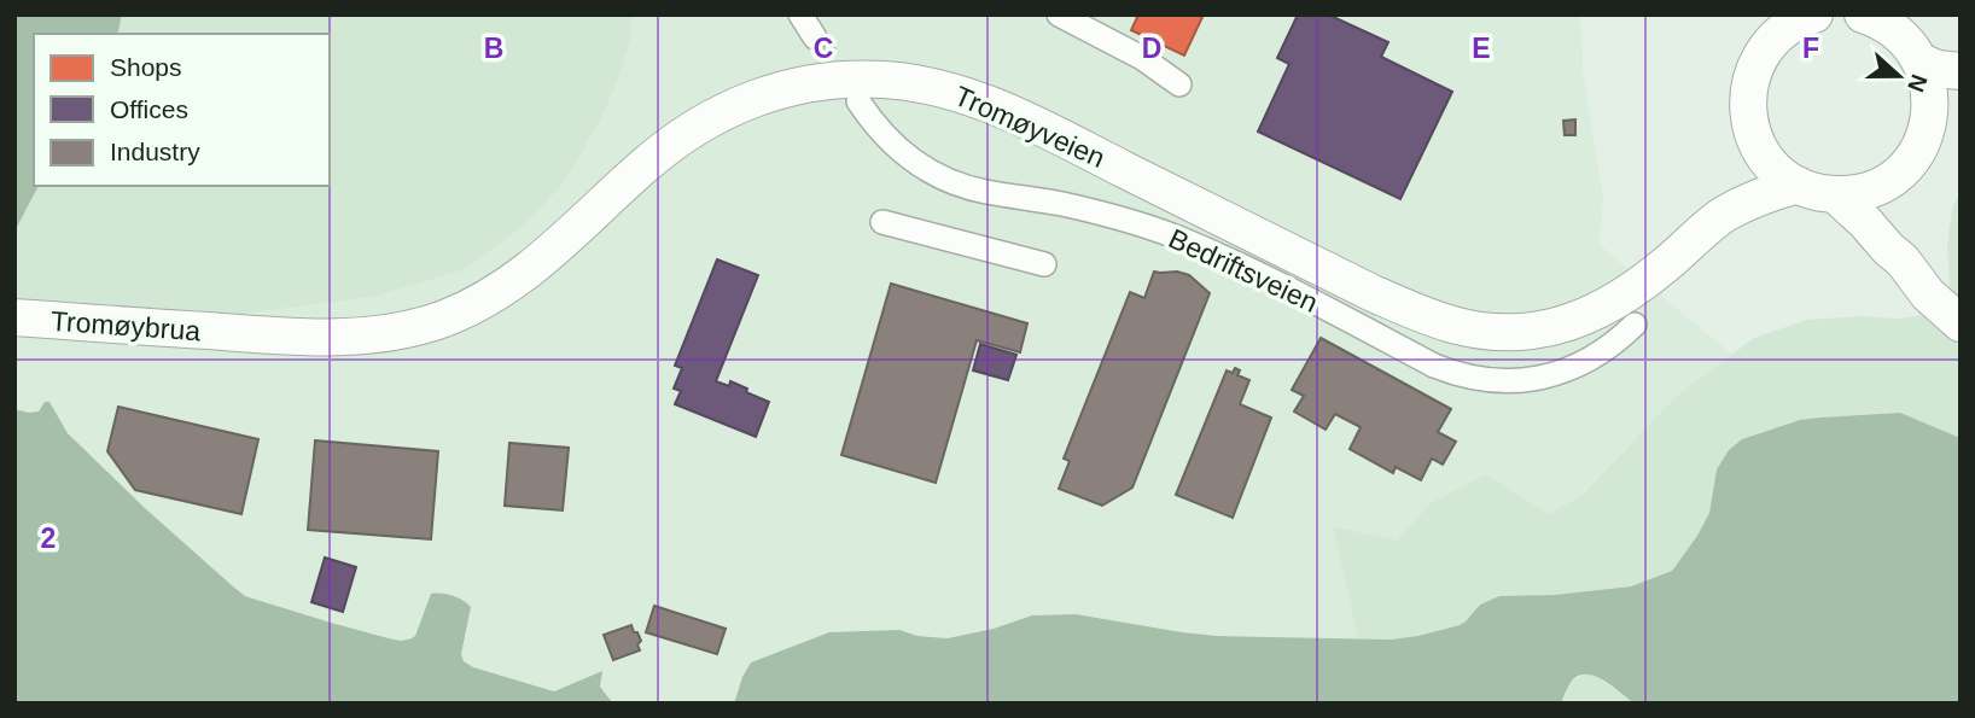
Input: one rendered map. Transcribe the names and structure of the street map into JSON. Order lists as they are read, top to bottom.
{
  "streets": {
    "main road": ["Tromøyveien", "Tromøybrua"],
    "street": ["Bedriftsveien"]
  },
  "crossings": [
    ["Tromøyveien", "Tromøybrua"]
  ],
  "legend": ["Shops", "Offices", "Industry"],
  "north": "right",
  "grid": {
    "columns": [
      "B",
      "C",
      "D",
      "E",
      "F"
    ],
    "rows": ["2"]
  }
}
